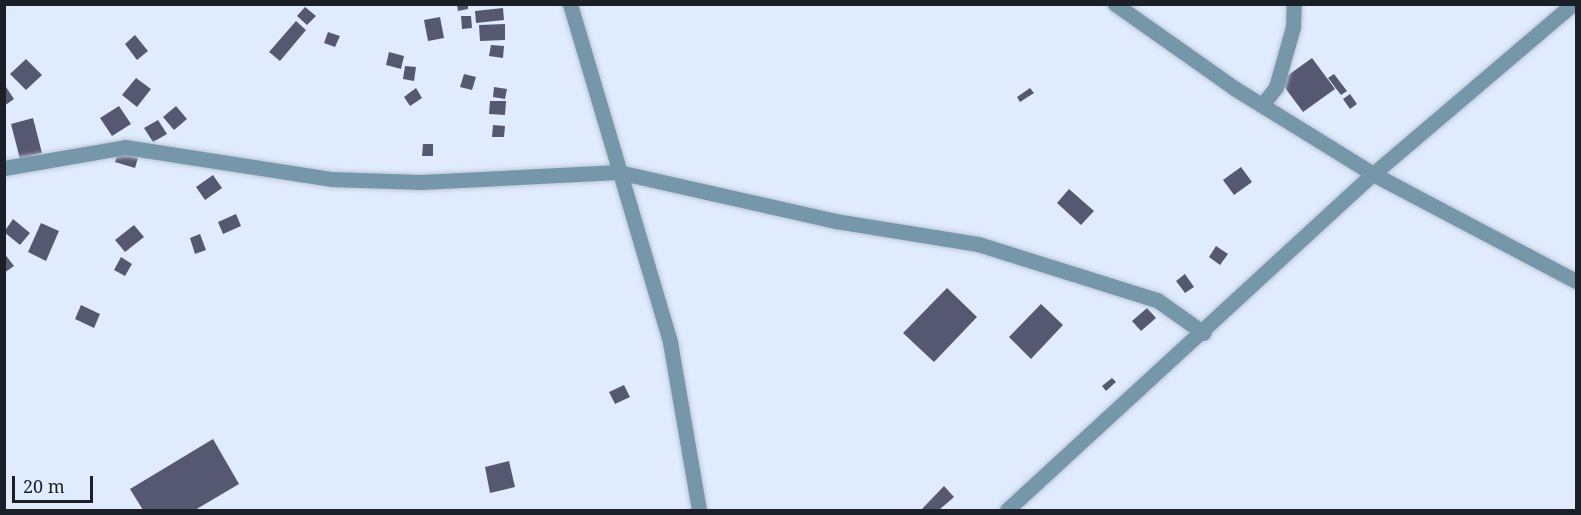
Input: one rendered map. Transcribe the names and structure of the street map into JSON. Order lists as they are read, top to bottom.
{
  "scale_bar": "20 m"
}
